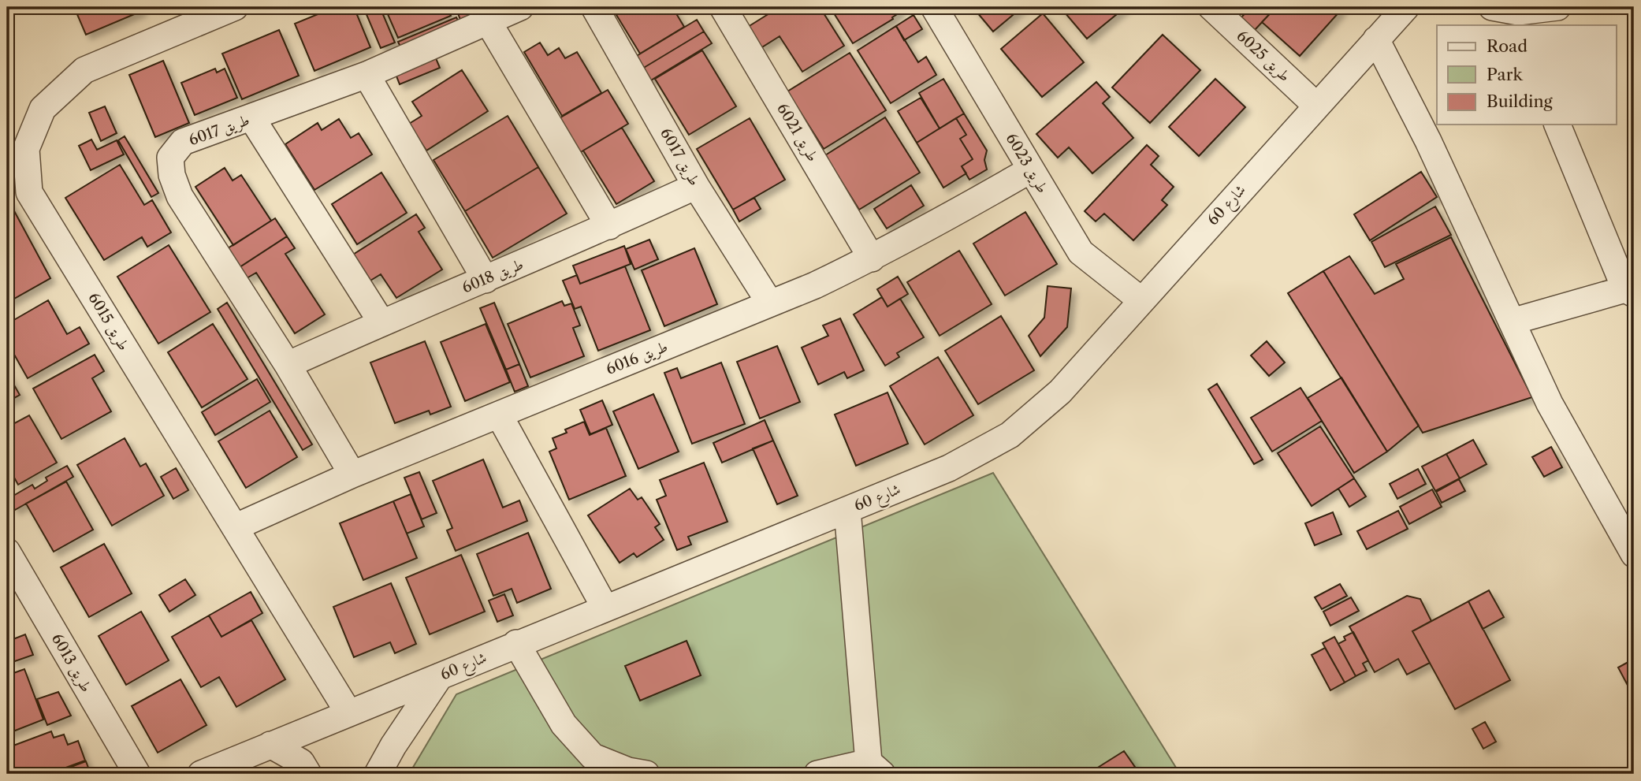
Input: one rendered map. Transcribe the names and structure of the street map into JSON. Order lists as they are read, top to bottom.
{
  "streets": {
    "street": [
      "طريق 6025",
      "طريق 6017",
      "طريق 6021",
      "طريق 6023",
      "شارع 60",
      "طريق 6018",
      "طريق 6015",
      "طريق 6016",
      "طريق 6013"
    ]
  },
  "crossings": [
    ["طريق 6025", "شارع 60"],
    ["طريق 6017", "طريق 6018"],
    ["طريق 6017", "طريق 6016"],
    ["طريق 6021", "طريق 6016"],
    ["طريق 6023", "شارع 60"],
    ["طريق 6023", "طريق 6016"],
    ["شارع 60", "طريق 6015"],
    ["طريق 6015", "طريق 6016"]
  ],
  "legend": ["Road", "Park", "Building"]
}
